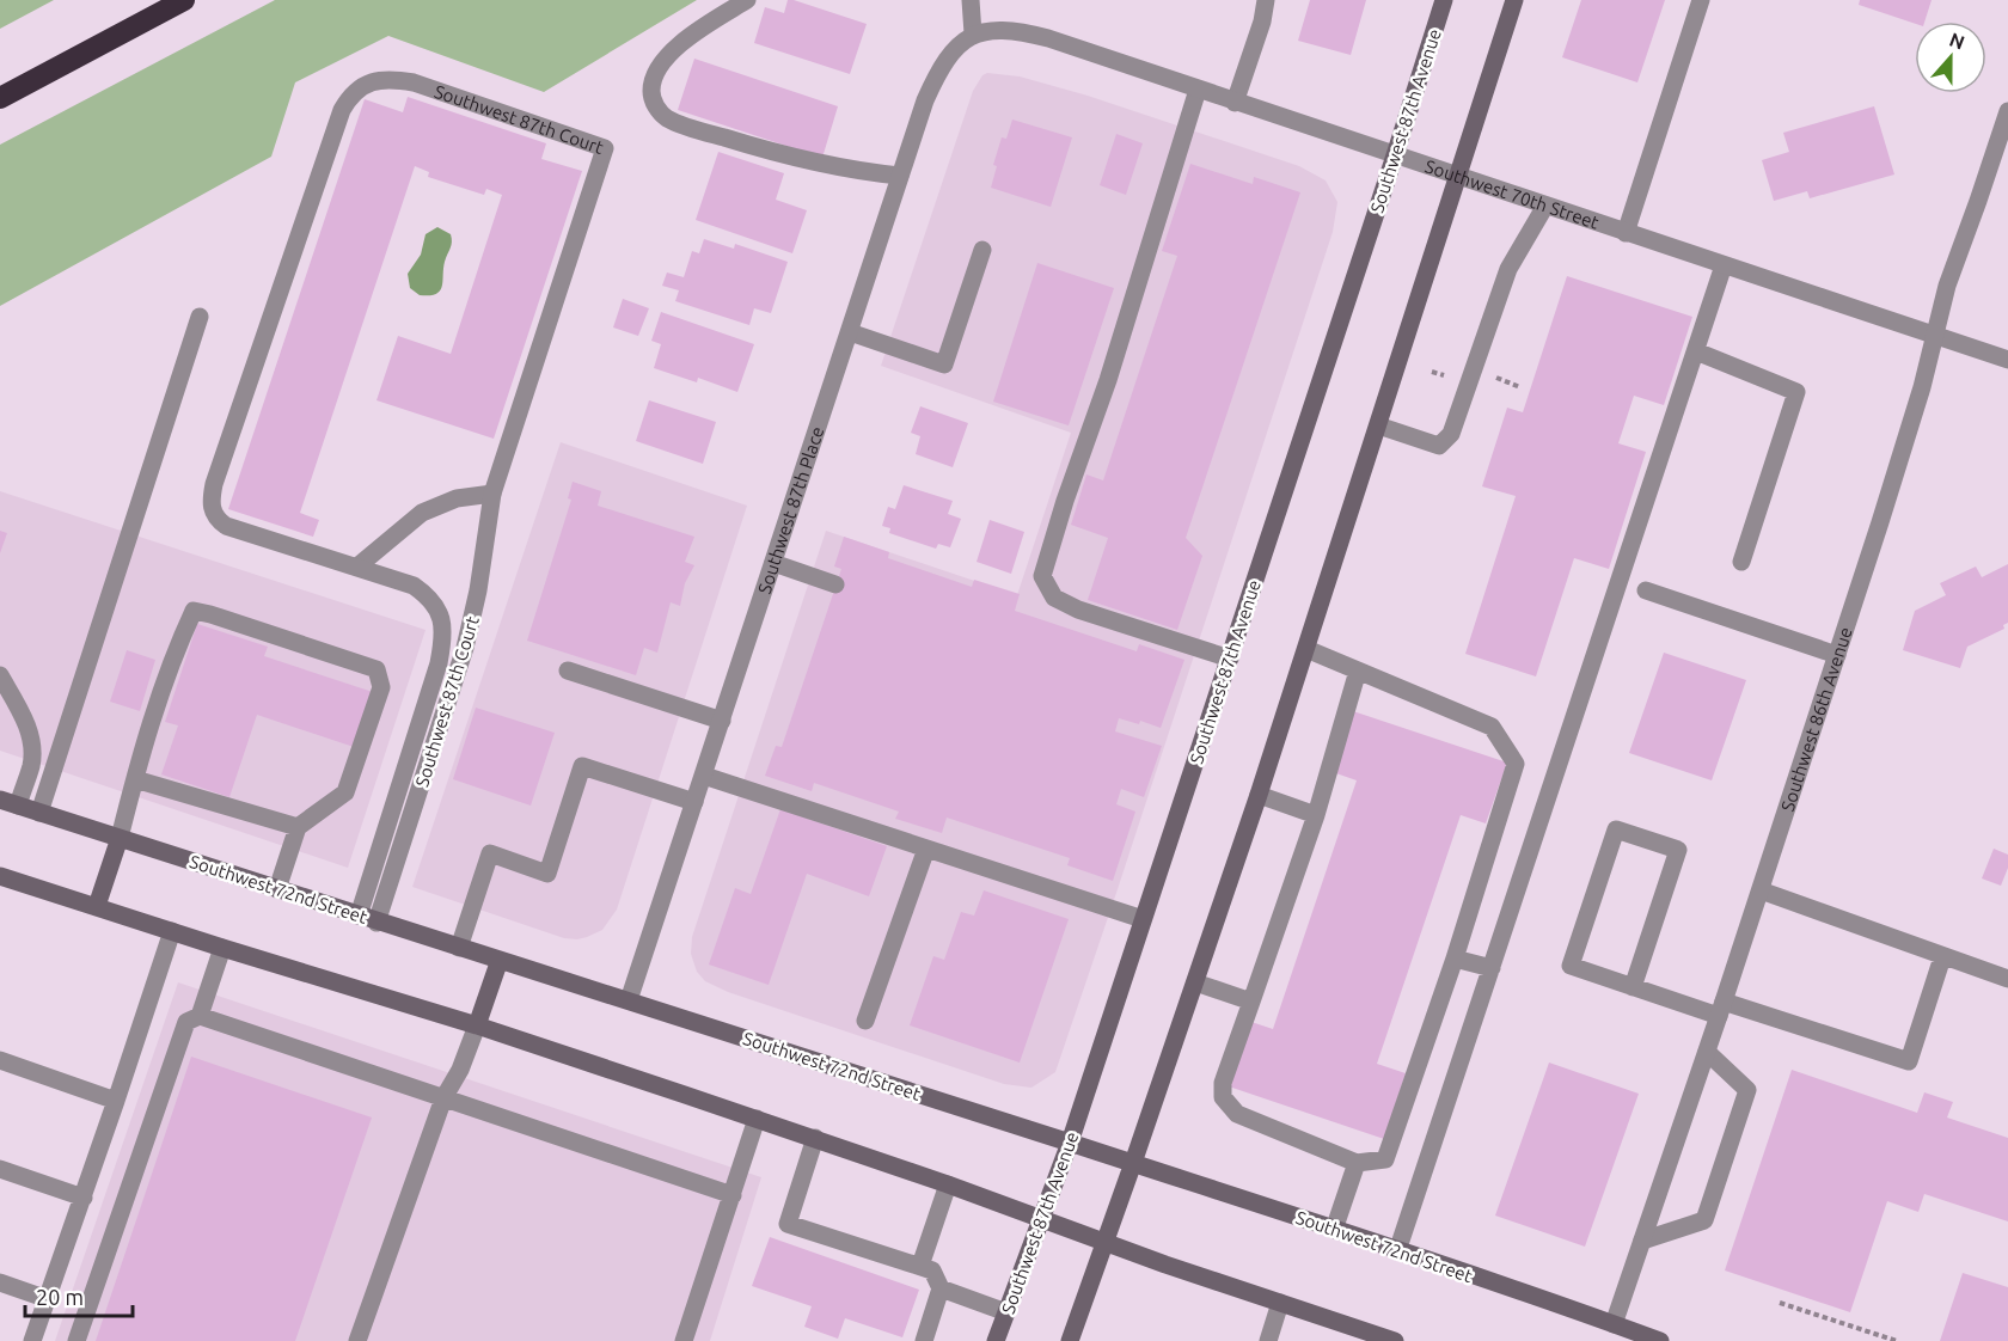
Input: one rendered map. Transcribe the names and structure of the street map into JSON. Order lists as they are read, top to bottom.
{
  "streets": {
    "main road": ["Southwest 87th Avenue", "Southwest 72nd Street"],
    "street": [
      "Southwest 87th Court",
      "Southwest 70th Street",
      "Southwest 87th Place",
      "Southwest 86th Avenue"
    ]
  },
  "crossings": [
    ["Southwest 87th Court", "Southwest 72nd Street"],
    ["Southwest 87th Avenue", "Southwest 70th Street"],
    ["Southwest 87th Avenue", "Southwest 72nd Street"],
    ["Southwest 70th Street", "Southwest 87th Place"],
    ["Southwest 70th Street", "Southwest 86th Avenue"],
    ["Southwest 87th Place", "Southwest 72nd Street"],
    ["Southwest 86th Avenue", "Southwest 72nd Street"]
  ],
  "scale_bar": "20 m",
  "north": "top"
}
